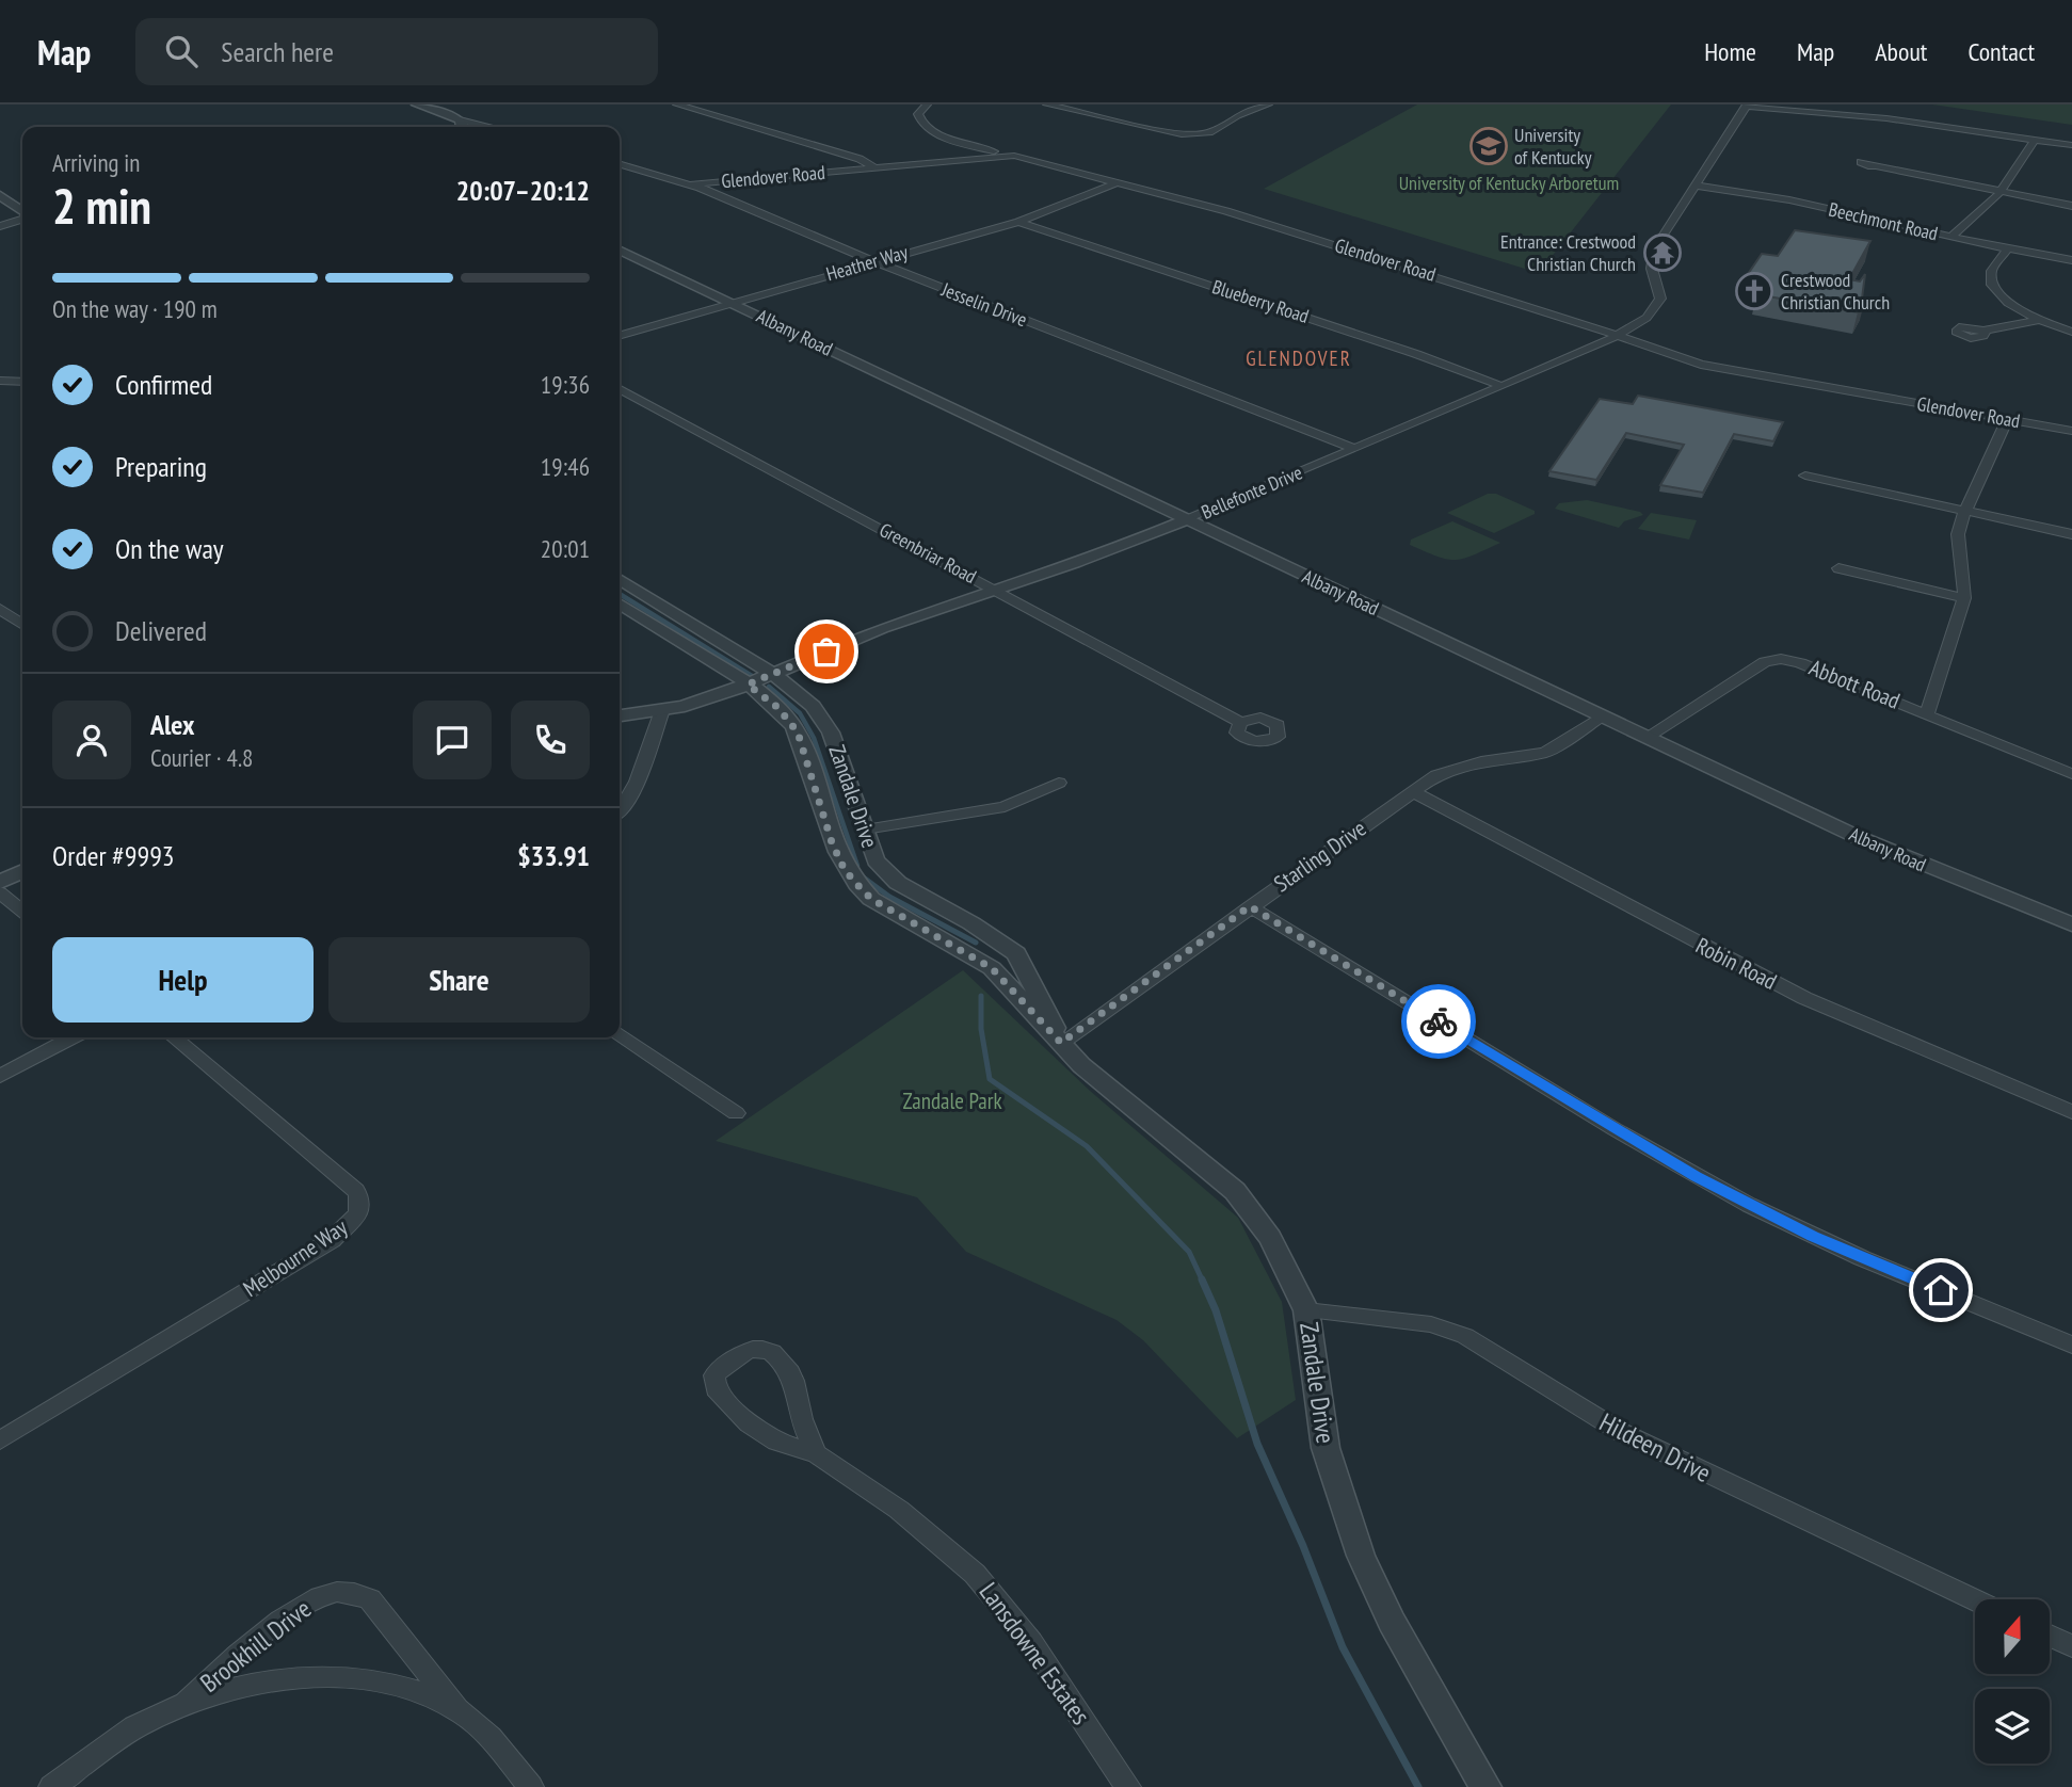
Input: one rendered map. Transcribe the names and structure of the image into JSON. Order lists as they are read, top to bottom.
{
  "streets": {
    "street": [
      "Glendover Road",
      "Beechmont Road",
      "Heather Way",
      "Blueberry Road",
      "Jesselin Drive",
      "Albany Road",
      "Bellefonte Drive",
      "Greenbriar Road",
      "Abbott Road",
      "Zandale Drive",
      "Starling Drive",
      "Robin Road",
      "Melbourne Way",
      "Hildeen Drive",
      "Brookhill Drive",
      "Lansdowne Estates"
    ]
  },
  "crossings": [
    ["Glendover Road", "Heather Way"],
    ["Glendover Road", "Jesselin Drive"],
    ["Glendover Road", "Bellefonte Drive"],
    ["Beechmont Road", "Bellefonte Drive"],
    ["Heather Way", "Blueberry Road"],
    ["Heather Way", "Jesselin Drive"],
    ["Heather Way", "Albany Road"],
    ["Blueberry Road", "Bellefonte Drive"],
    ["Jesselin Drive", "Bellefonte Drive"],
    ["Albany Road", "Bellefonte Drive"],
    ["Albany Road", "Abbott Road"],
    ["Albany Road", "Starling Drive"],
    ["Bellefonte Drive", "Greenbriar Road"],
    ["Bellefonte Drive", "Zandale Drive"],
    ["Zandale Drive", "Starling Drive"],
    ["Zandale Drive", "Hildeen Drive"],
    ["Starling Drive", "Robin Road"]
  ],
  "districts": ["GLENDOVER"],
  "parks": ["University of Kentucky Arboretum", "Zandale Park"],
  "places": {
    "school or university": ["University of Kentucky"],
    "temple": ["Entrance: Crestwood Christian Church"],
    "church": ["Crestwood Christian Church"]
  },
  "north": "top",
  "page": {
    "header": "Map",
    "search": "Search here",
    "nav": [
      "Home",
      "Map",
      "About",
      "Contact"
    ],
    "heading": ["2 min", "Arriving in", "20:07–20:12"],
    "panel": [
      "Alex",
      "Courier · 4.8",
      "Order #9993",
      "$33.91"
    ],
    "bar": "On the way · 190 m",
    "list": [
      ["Confirmed", "19:36"],
      ["Preparing", "19:46"],
      ["On the way", "20:01"],
      "Delivered"
    ],
    "buttons": ["Help", "Share"]
  }
}
